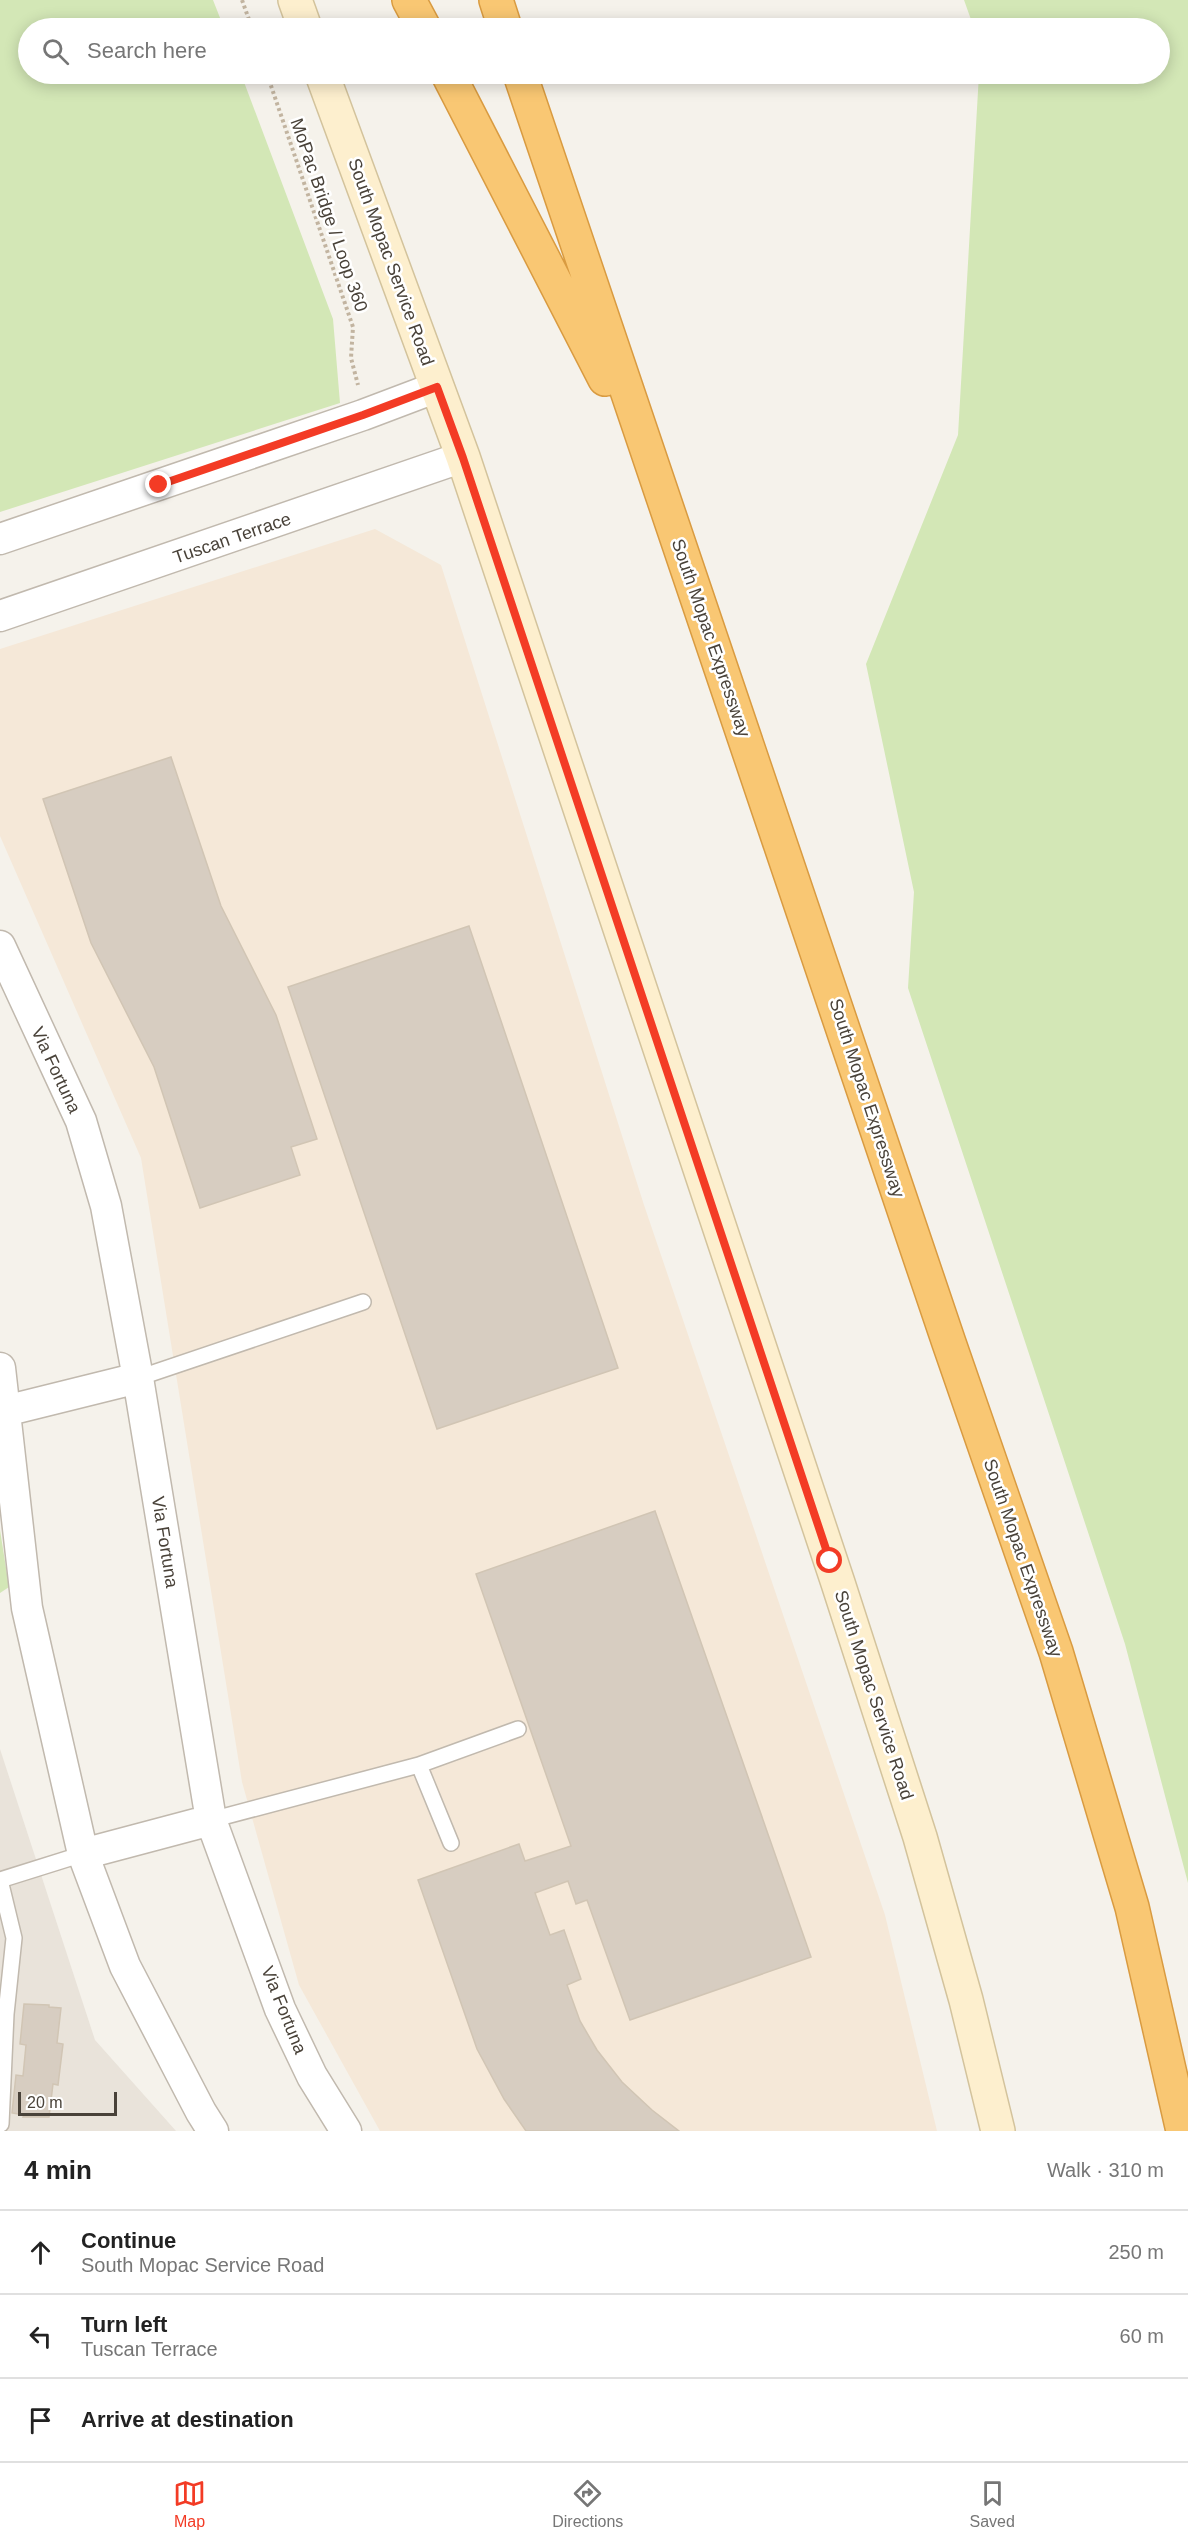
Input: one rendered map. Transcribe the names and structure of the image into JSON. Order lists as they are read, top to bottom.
{
  "streets": {
    "highway": ["South Mopac Expressway"],
    "main road": ["South Mopac Service Road"],
    "street": ["Tuscan Terrace", "Via Fortuna"],
    "path": ["MoPac Bridge / Loop 360"]
  },
  "crossings": [
    ["South Mopac Service Road", "Tuscan Terrace"]
  ],
  "scale_bar": "20 m",
  "page": {
    "search": "Search here",
    "scale": "20 m",
    "heading": ["4 min", "Walk · 310 m"],
    "list": [
      ["Continue", "South Mopac Service Road", "250 m"],
      ["Turn left", "Tuscan Terrace", "60 m"],
      "Arrive at destination"
    ],
    "nav": ["Map", "Directions", "Saved"]
  }
}
